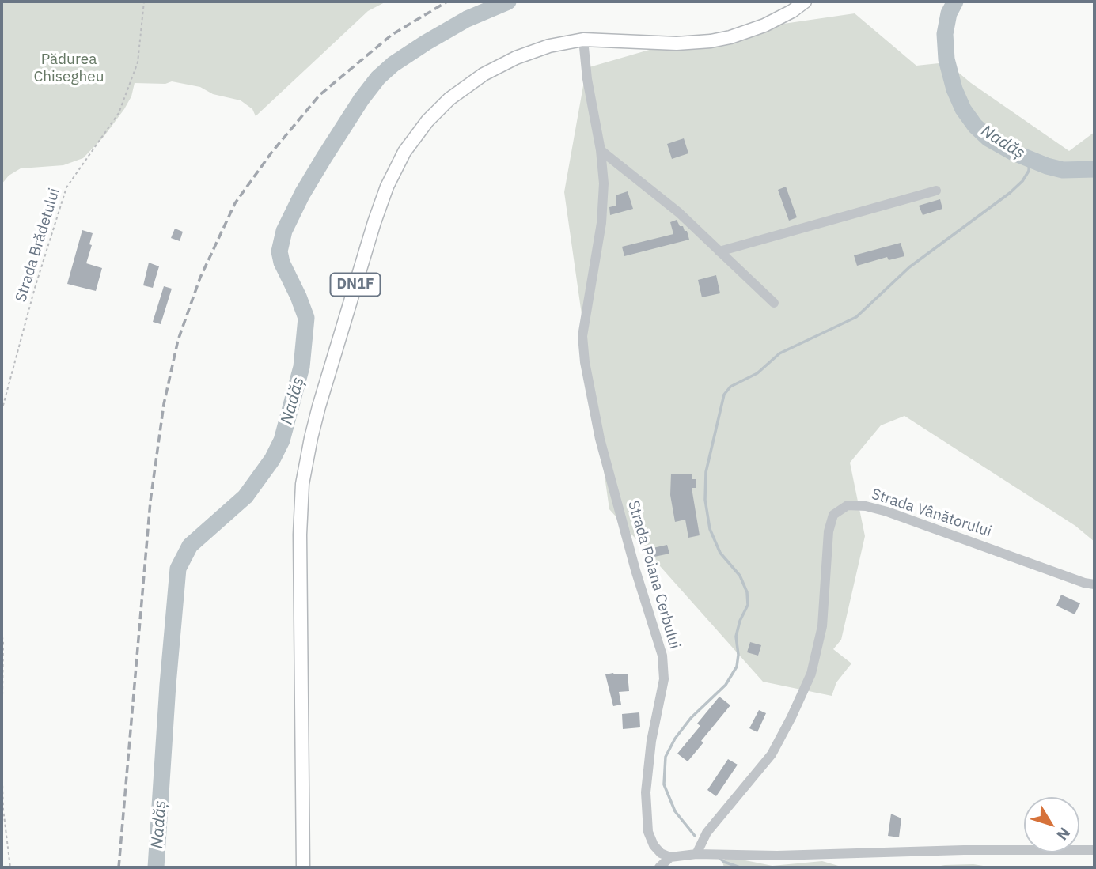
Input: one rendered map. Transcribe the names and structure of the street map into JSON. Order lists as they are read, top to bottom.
{
  "streets": {
    "main road": ["DN1F"],
    "street": ["Strada Vânătorului", "Strada Poiana Cerbului"],
    "path": ["Strada Brădetului"]
  },
  "crossings": [
    ["DN1F", "Strada Poiana Cerbului"]
  ],
  "water": ["Nadăș"],
  "parks": ["Pădurea Chisegheu"],
  "north": "bottom right"
}
